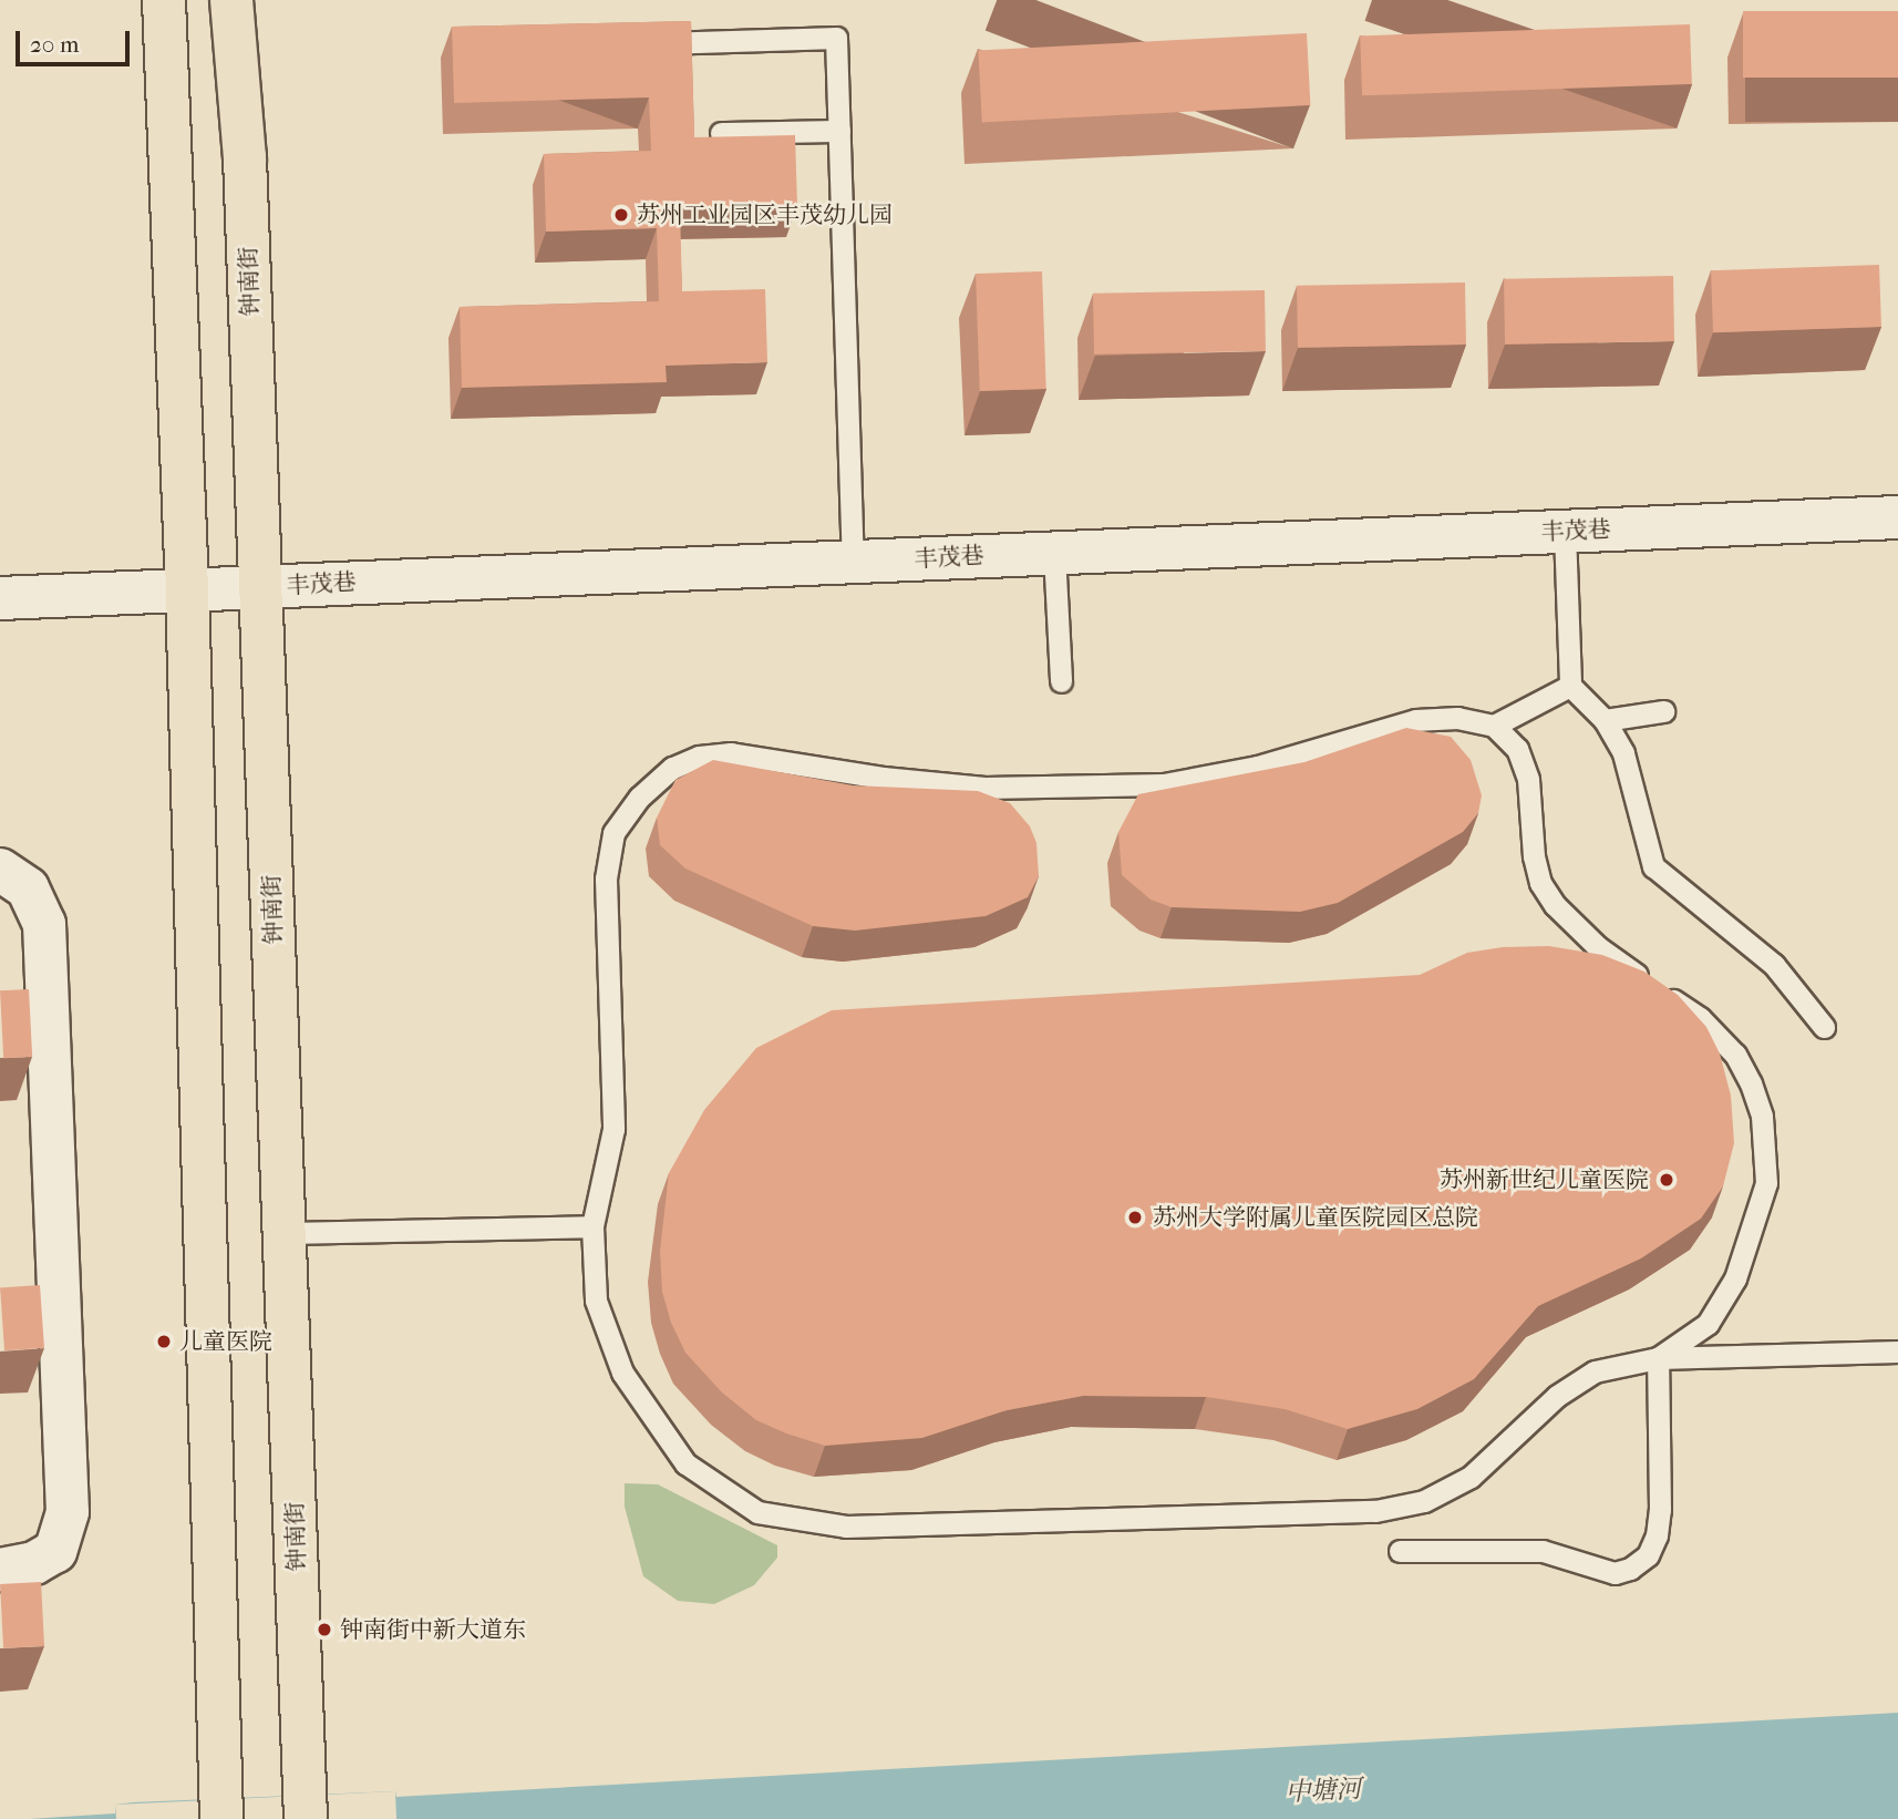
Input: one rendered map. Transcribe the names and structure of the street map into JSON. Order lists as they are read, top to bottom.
{
  "streets": {
    "main road": ["钟南街"],
    "street": ["丰茂巷"]
  },
  "crossings": [
    ["钟南街", "丰茂巷"]
  ],
  "water": ["中塘河"],
  "places": [
    "苏州工业园区丰茂幼儿园",
    "苏州新世纪儿童医院",
    "苏州大学附属儿童医院园区总院",
    "儿童医院",
    "钟南街中新大道东"
  ],
  "scale_bar": "20 m"
}
